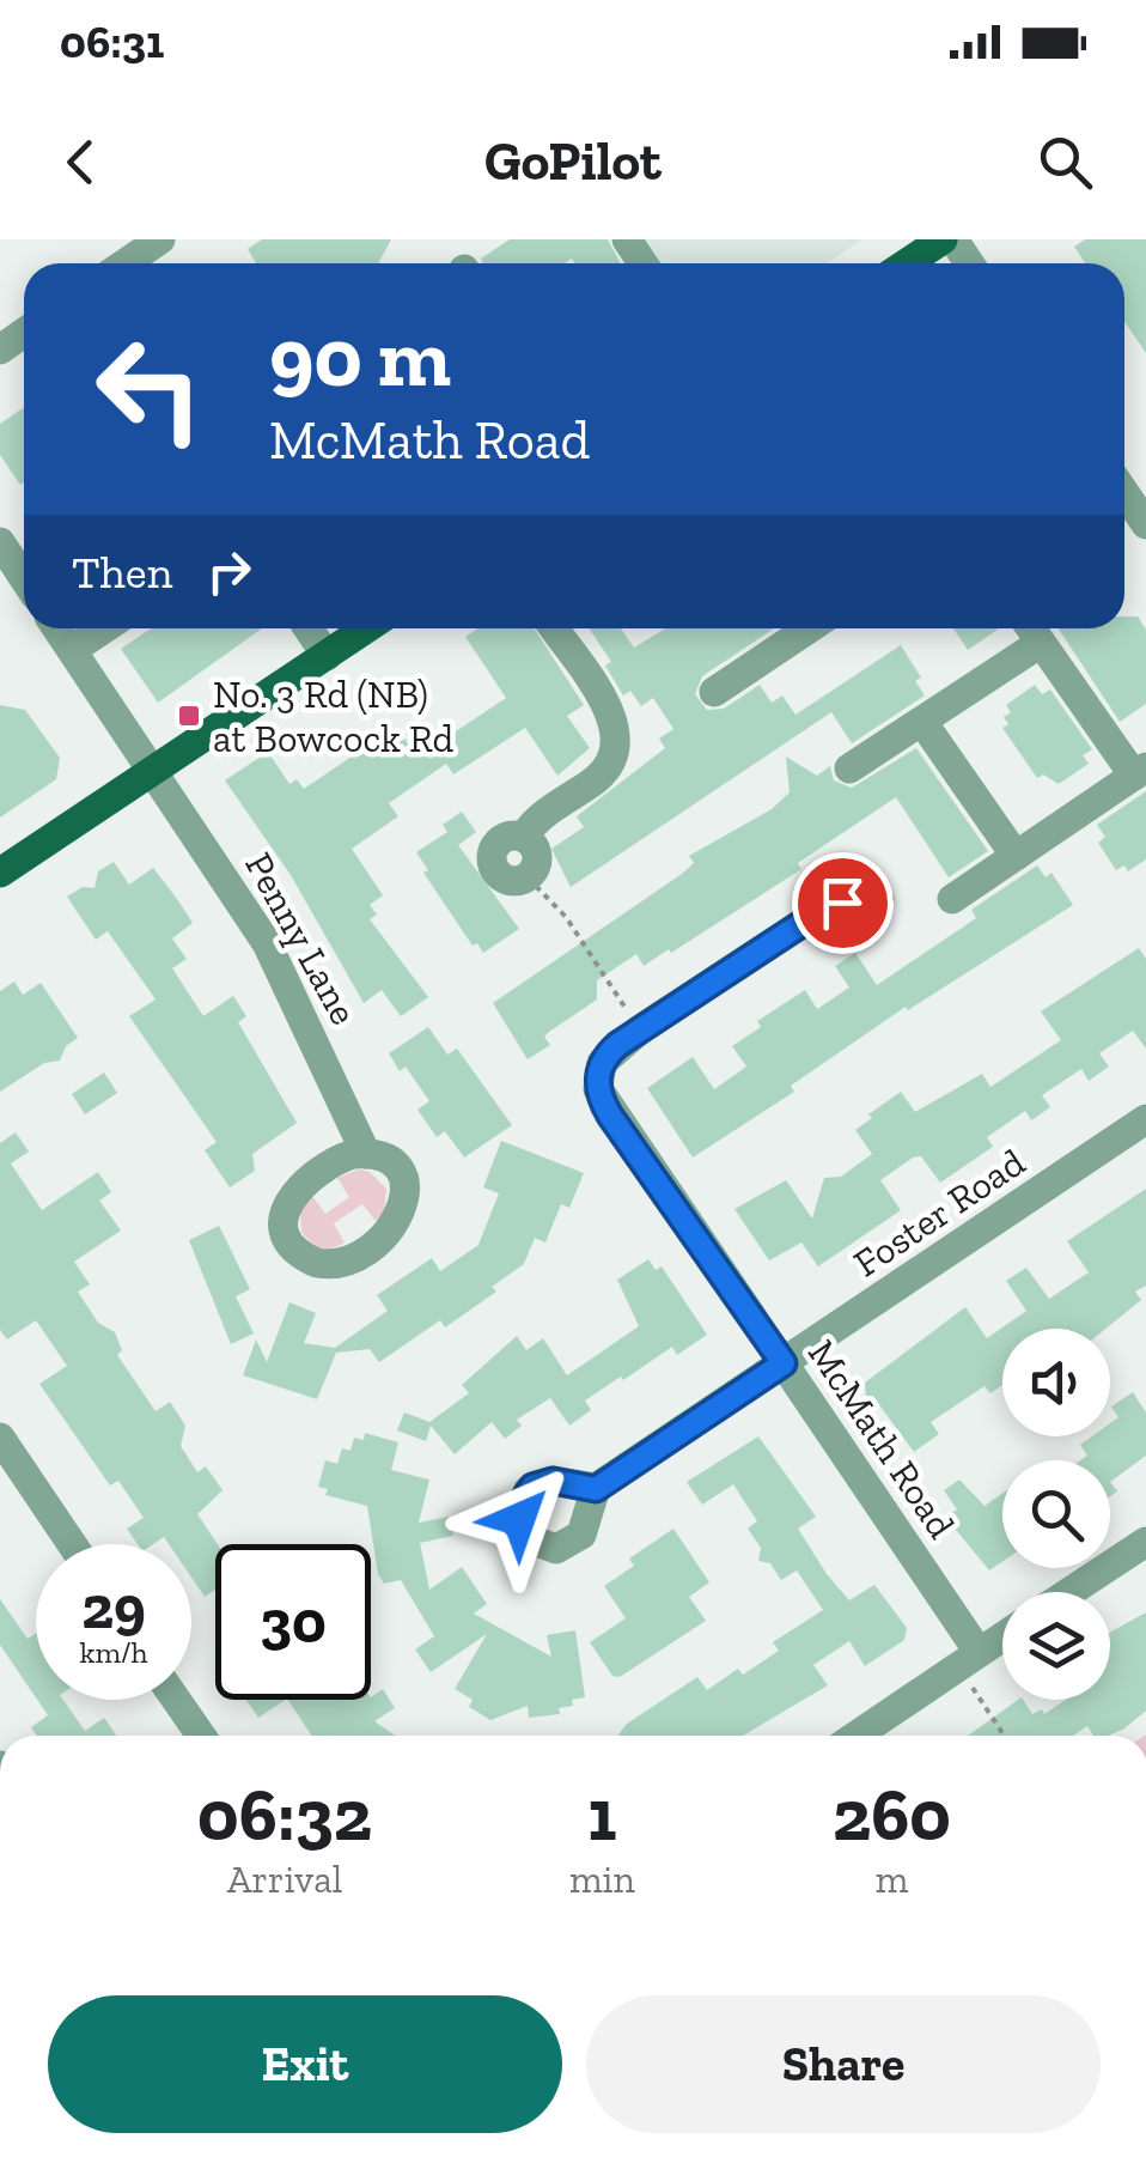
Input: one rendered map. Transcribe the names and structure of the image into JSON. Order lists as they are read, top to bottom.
{
  "streets": {
    "street": ["Penny Lane", "Foster Road", "McMath Road"]
  },
  "crossings": [
    ["Foster Road", "McMath Road"]
  ],
  "places": {
    "transit": ["No. 3 Rd (NB) at Bowcock Rd"]
  },
  "page": {
    "status": "06:31",
    "header": "GoPilot",
    "turn": ["90 m", "McMath Road"],
    "then": "Then",
    "speed": "29 km/h",
    "limit": "30",
    "eta": [
      "06:32",
      "Arrival",
      "1",
      "min",
      "260",
      "m"
    ],
    "buttons": ["Exit", "Share"]
  }
}
